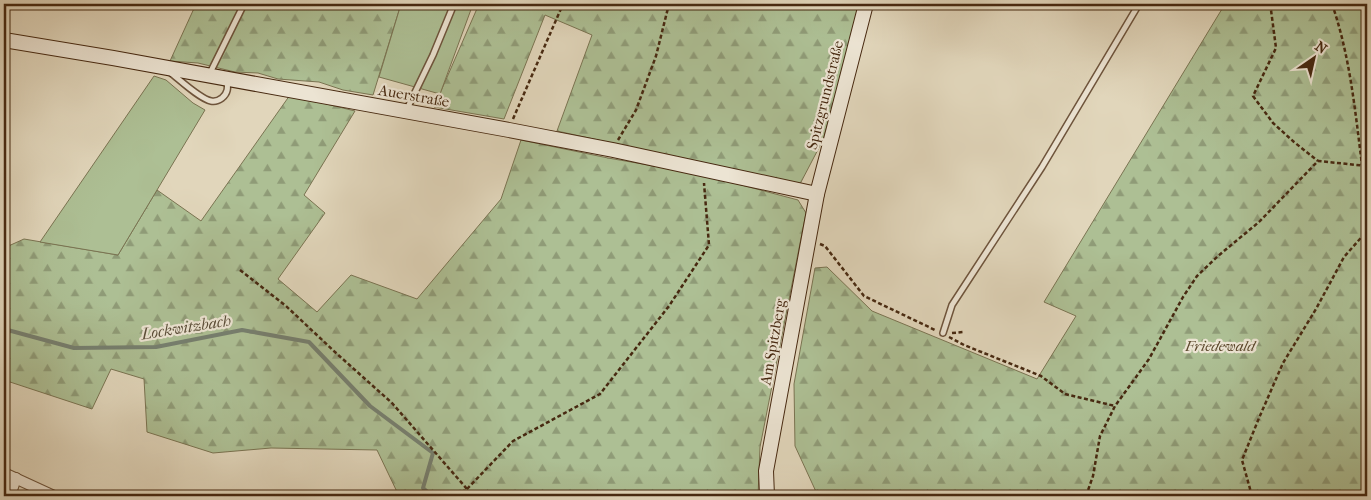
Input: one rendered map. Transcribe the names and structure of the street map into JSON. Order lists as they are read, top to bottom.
{
  "streets": {
    "street": ["Spitzgrundstraße", "Auerstraße", "Am Spitzberg"]
  },
  "crossings": [
    ["Spitzgrundstraße", "Auerstraße"],
    ["Spitzgrundstraße", "Am Spitzberg"],
    ["Auerstraße", "Am Spitzberg"]
  ],
  "water": ["Lockwitzbach"],
  "parks": ["Friedewald"],
  "north": "top right"
}
